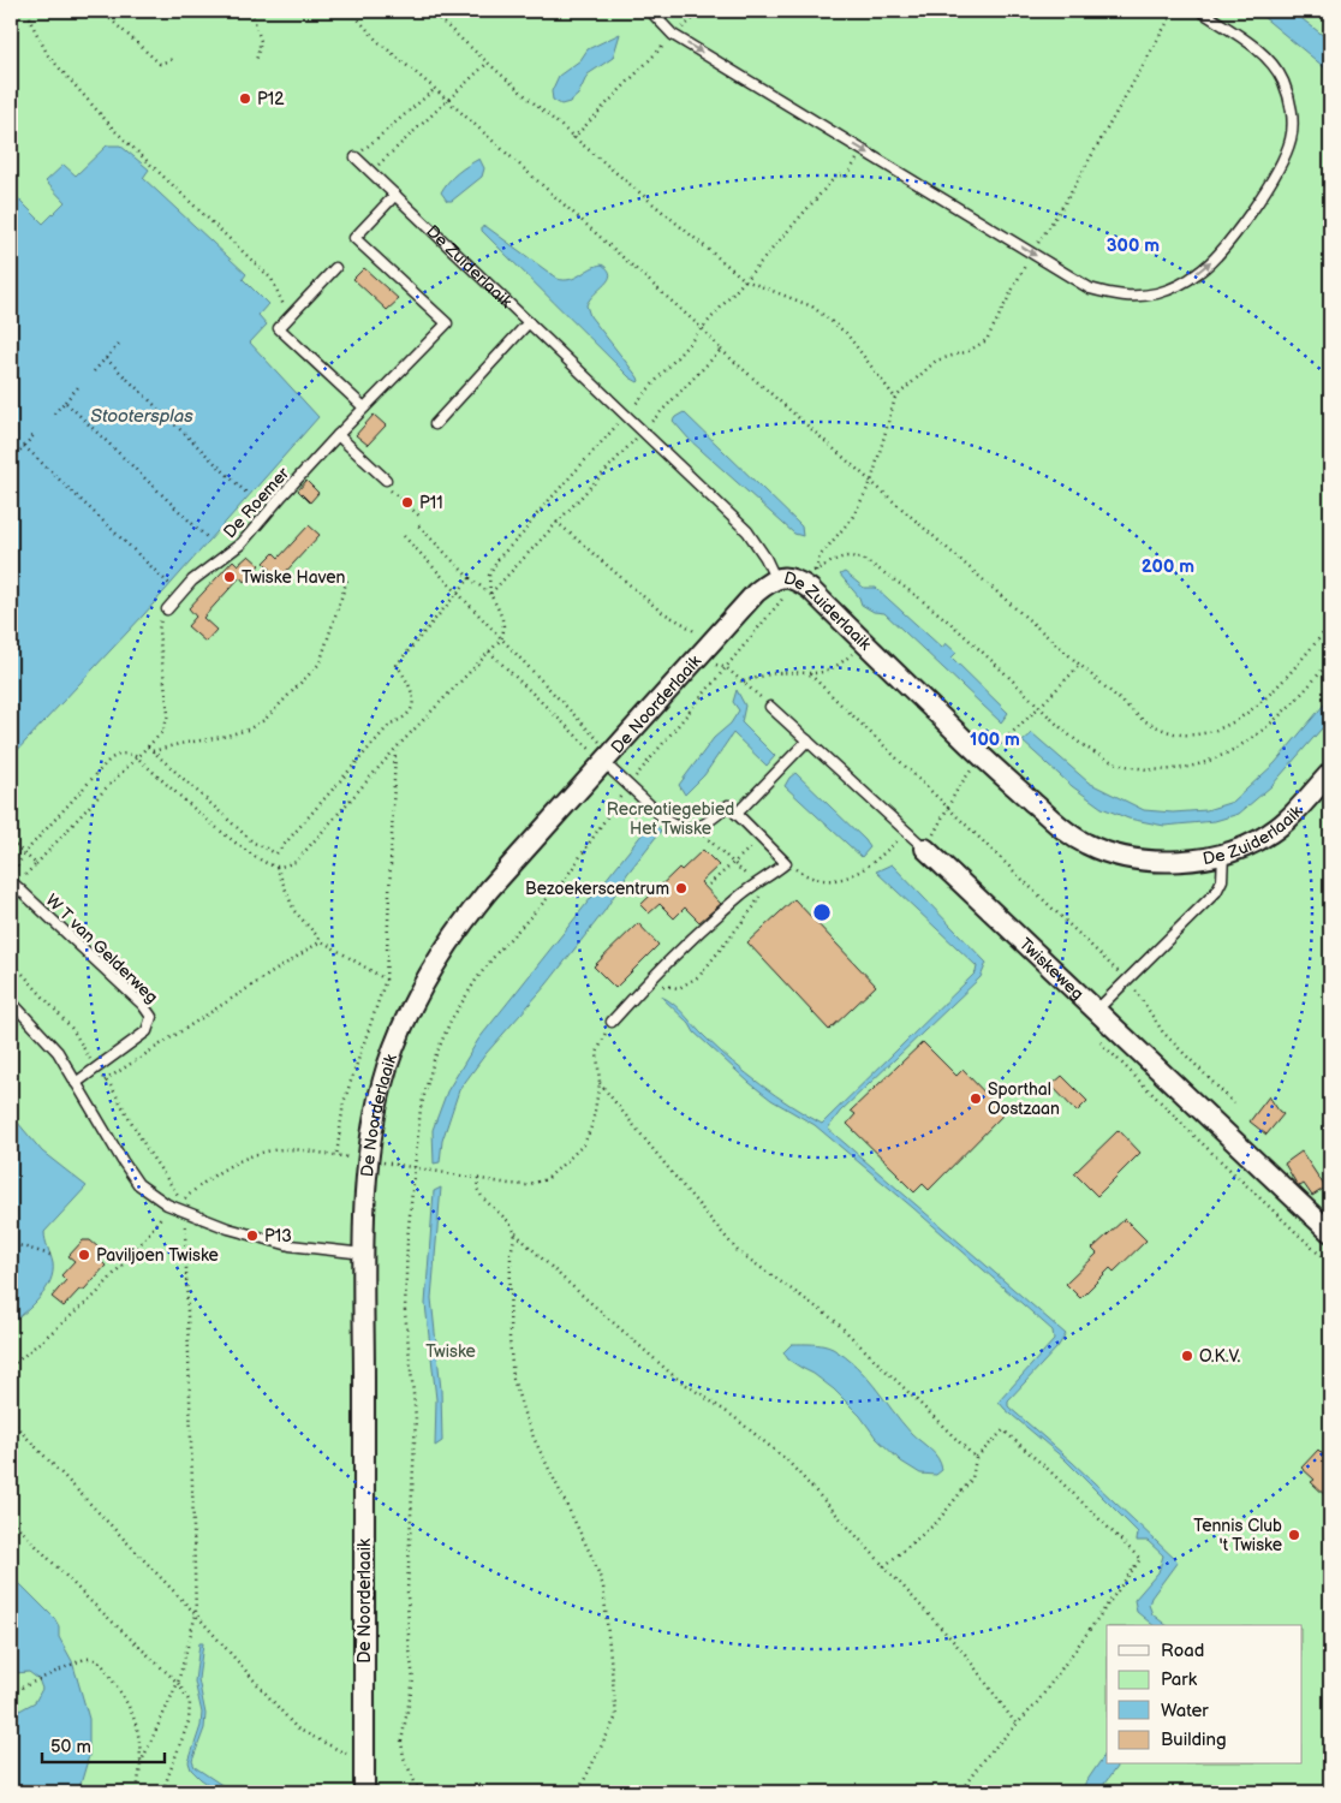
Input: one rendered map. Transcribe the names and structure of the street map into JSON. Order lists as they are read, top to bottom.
{
  "streets": {
    "street": ["De Zuiderlaaik", "De Noorderlaaik", "Twiskeweg"],
    "lane": ["De Roemer", "W T van Gelderweg"]
  },
  "crossings": [
    ["De Zuiderlaaik", "De Roemer"],
    ["De Zuiderlaaik", "De Noorderlaaik"]
  ],
  "water": ["Stootersplas"],
  "parks": ["Recreatiegebied Het Twiske", "Twiske"],
  "places": [
    "P12",
    "P11",
    "Twiske Haven",
    "Bezoekerscentrum",
    "Sporthal Oostzaan",
    "P13",
    "Paviljoen Twiske",
    "O.K.V.",
    "Tennis Club 't Twiske"
  ],
  "legend": [
    "Road",
    "Park",
    "Water",
    "Building"
  ],
  "scale_bar": "50 m",
  "rings": ["300 m", "200 m", "100 m"]
}
